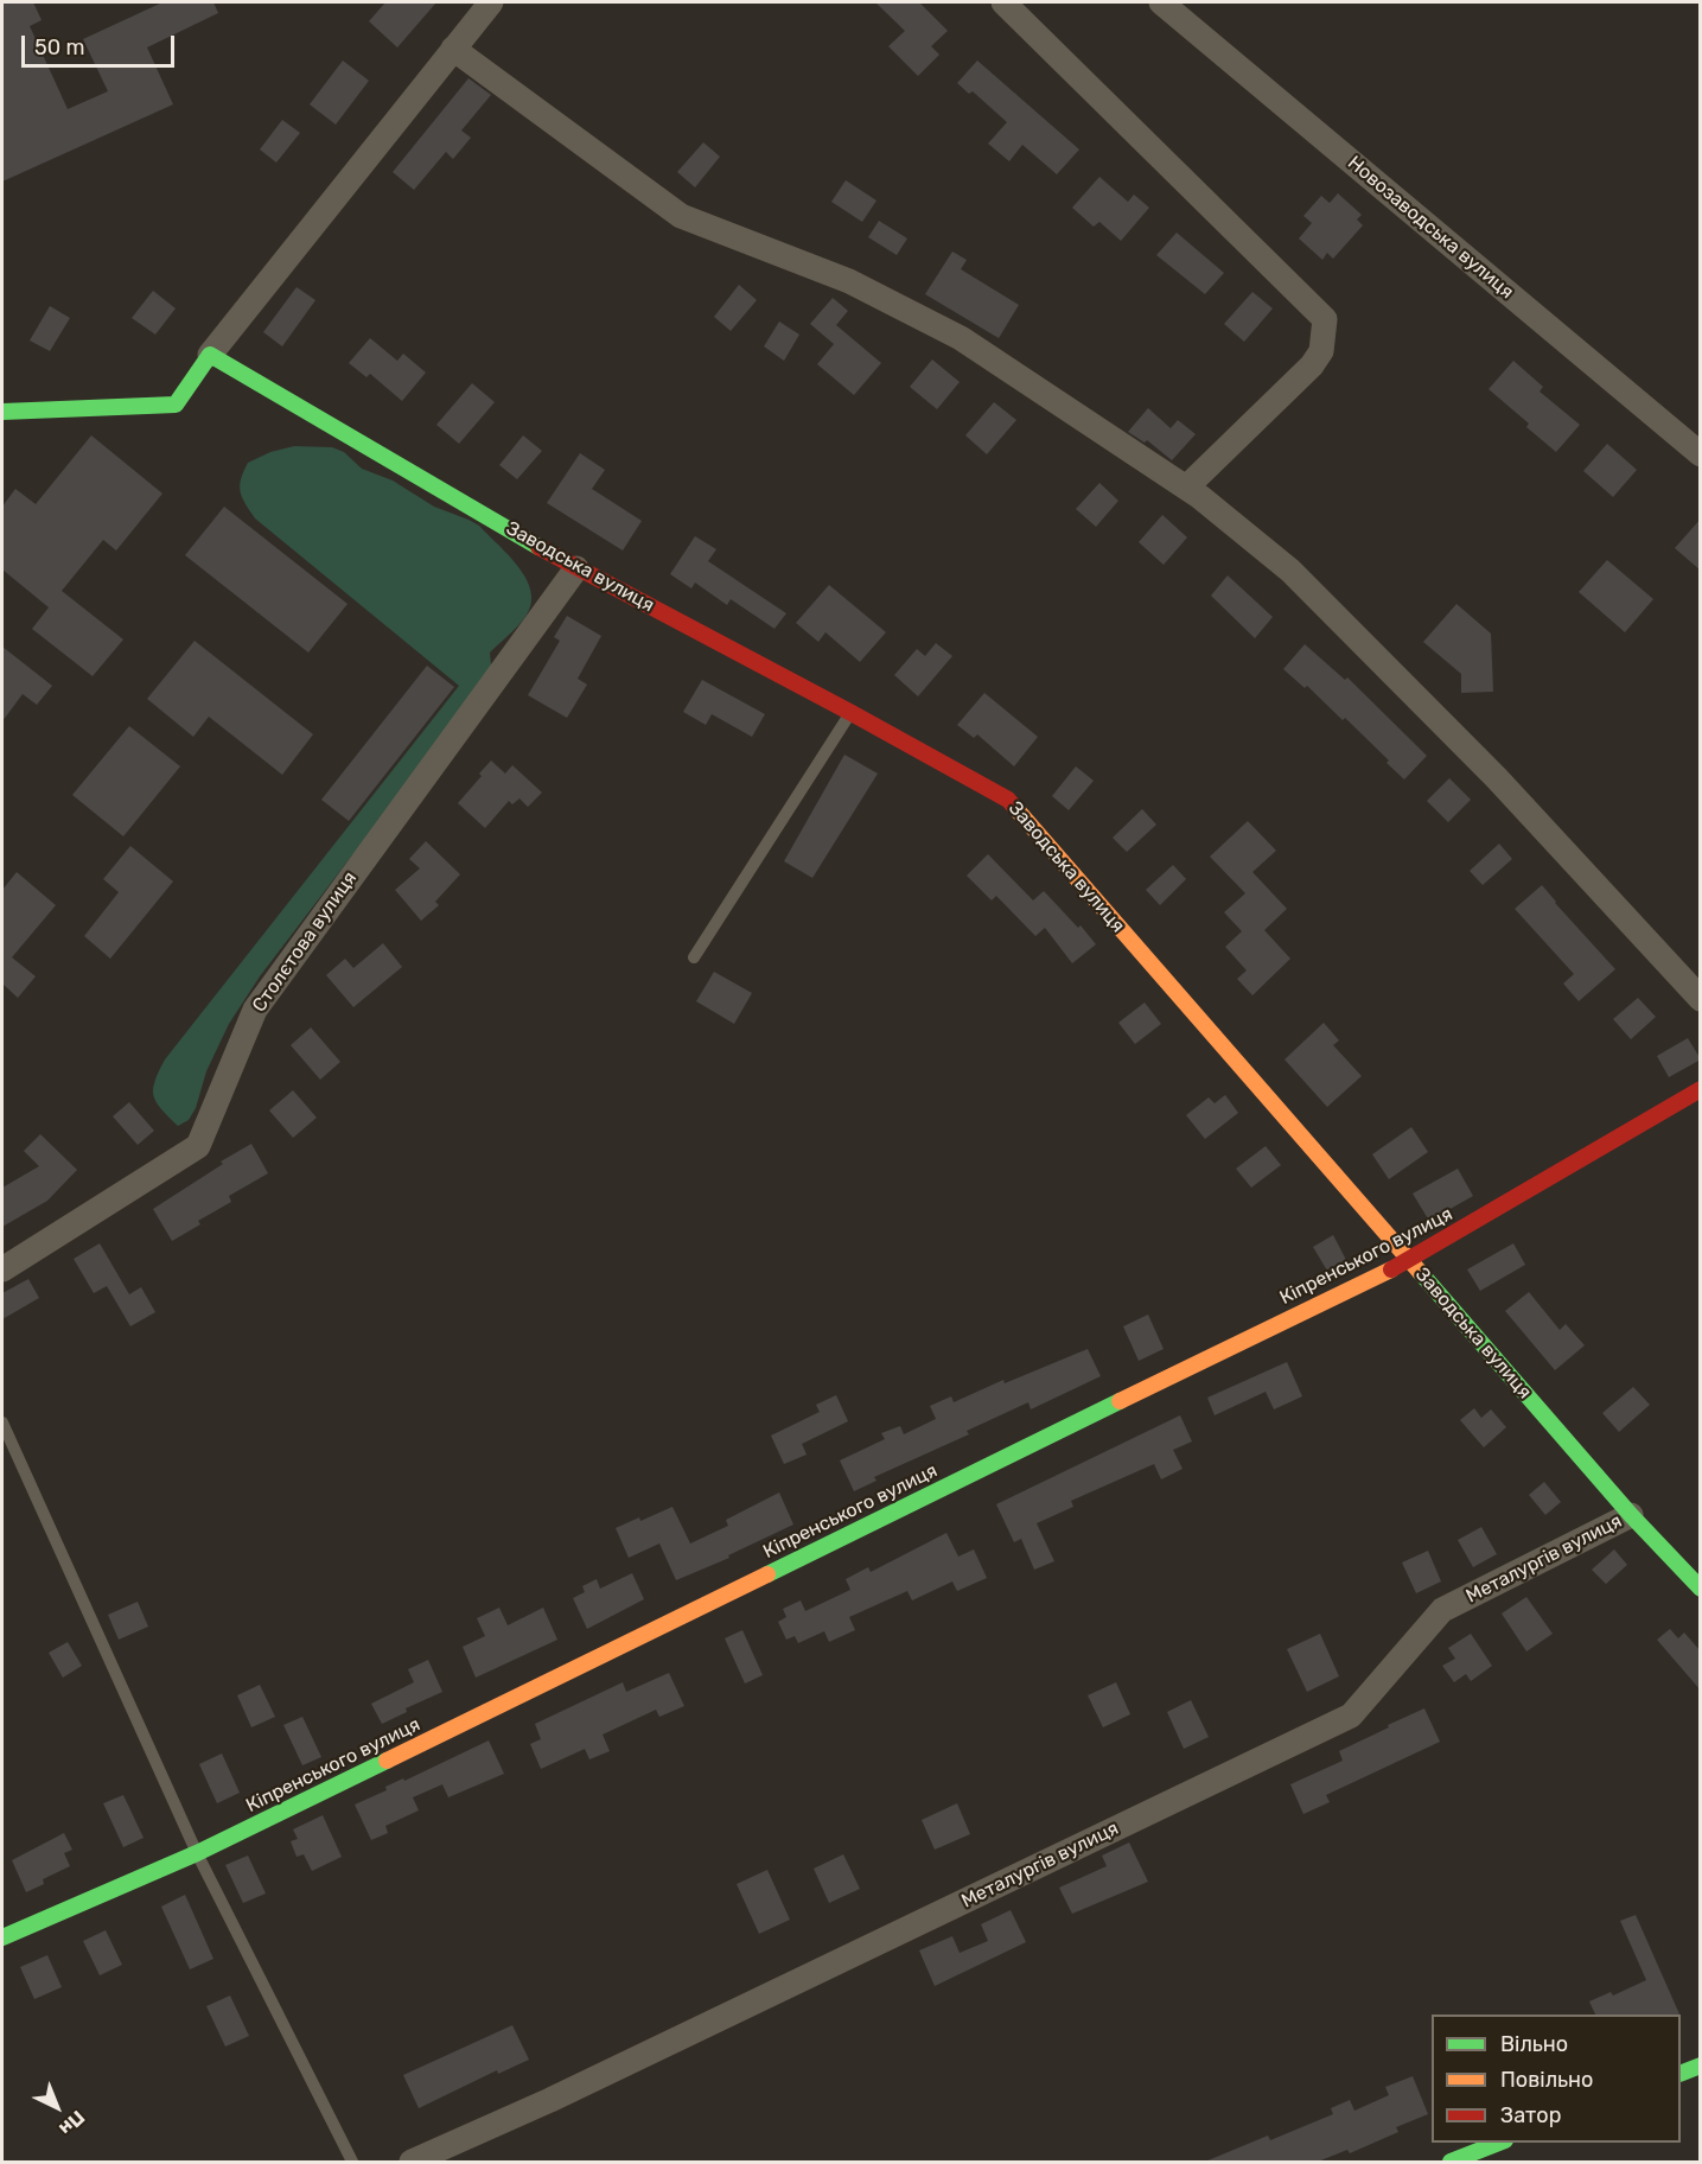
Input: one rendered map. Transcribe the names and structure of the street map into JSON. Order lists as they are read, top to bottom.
{
  "streets": {
    "street": [
      "Новозаводська вулиця",
      "Заводська вулиця",
      "Столєтова вулиця",
      "Кіпренського вулиця",
      "Металургів вулиця"
    ]
  },
  "crossings": [
    ["Заводська вулиця", "Столєтова вулиця"],
    ["Заводська вулиця", "Кіпренського вулиця"],
    ["Заводська вулиця", "Металургів вулиця"]
  ],
  "legend": ["Вільно", "Повільно", "Затор"],
  "scale_bar": "50 m",
  "north": "bottom right"
}
